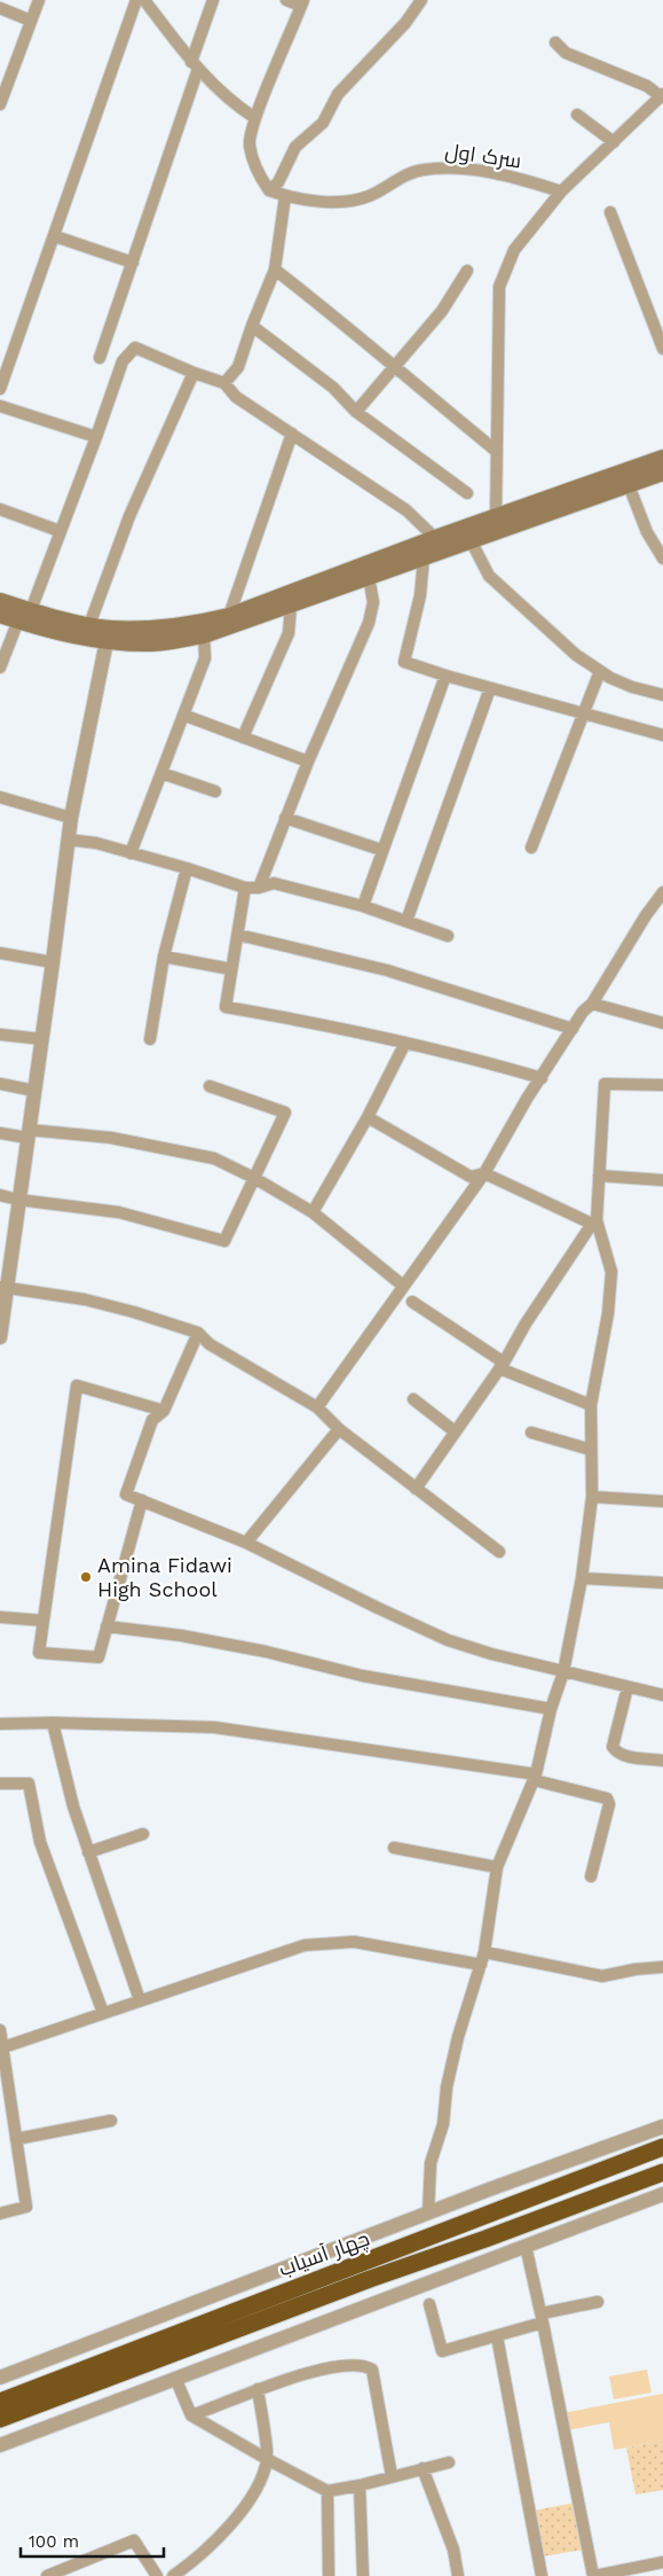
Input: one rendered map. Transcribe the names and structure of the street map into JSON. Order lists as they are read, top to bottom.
{
  "streets": {
    "highway": ["چهار آسیاب"],
    "street": ["سرک اول"]
  },
  "places": ["Amina Fidawi High School"],
  "scale_bar": "100 m"
}
